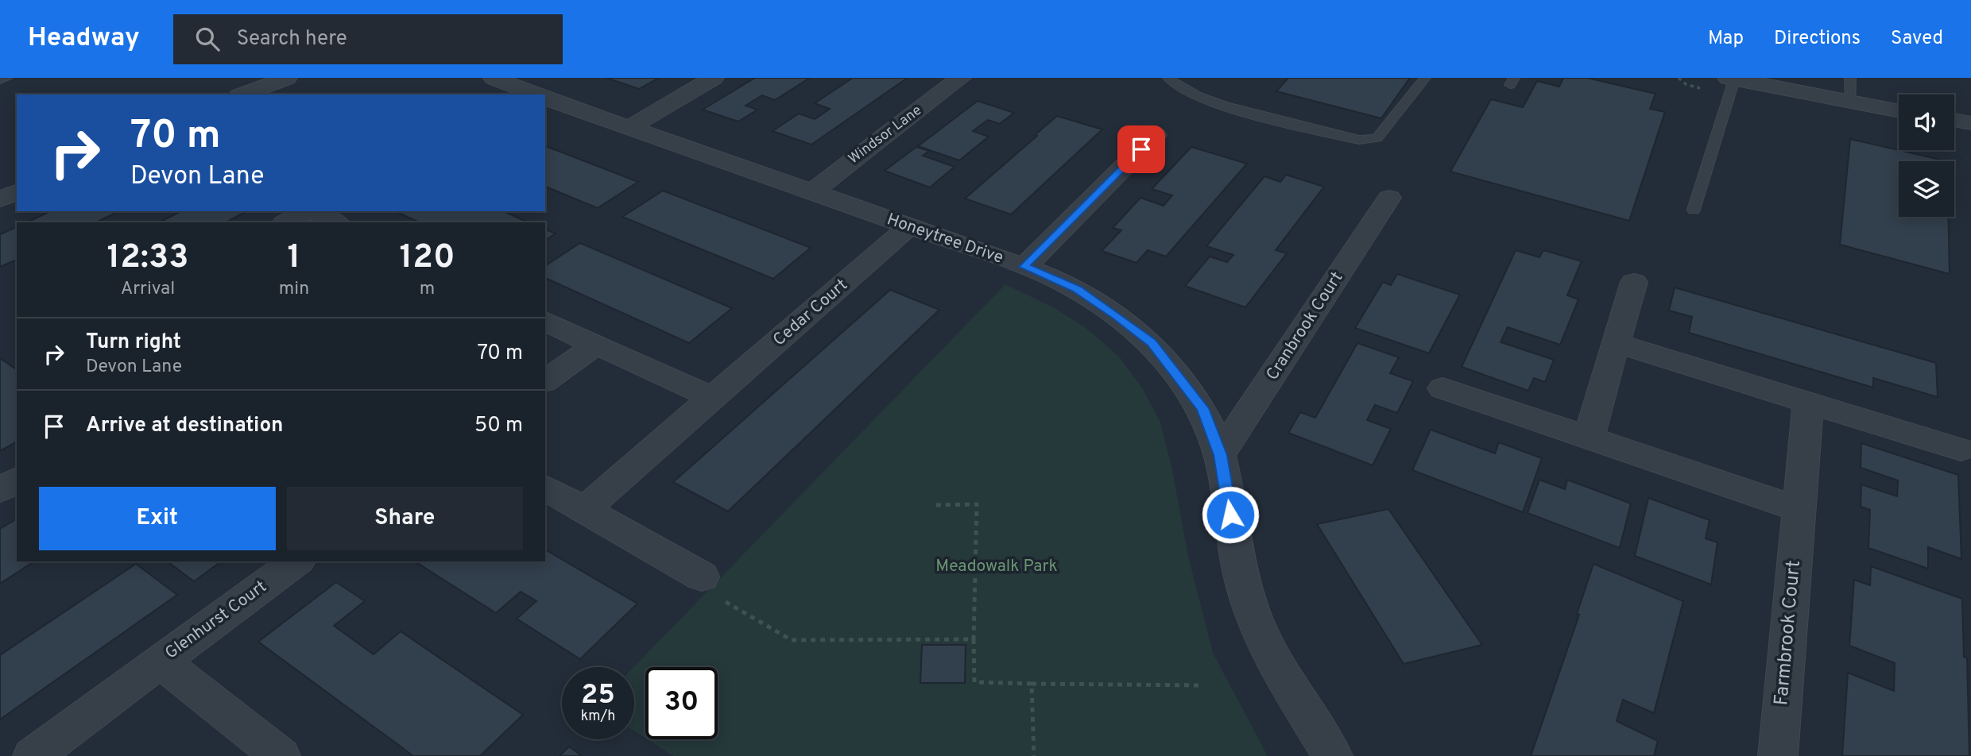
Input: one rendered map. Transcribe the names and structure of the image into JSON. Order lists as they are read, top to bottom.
{
  "streets": {
    "street": [
      "Windsor Lane",
      "Honeytree Drive",
      "Cedar Court",
      "Cranbrook Court",
      "Glenhurst Court",
      "Farmbrook Court"
    ]
  },
  "crossings": [
    ["Windsor Lane", "Honeytree Drive"],
    ["Honeytree Drive", "Cedar Court"],
    ["Honeytree Drive", "Cranbrook Court"]
  ],
  "parks": ["Meadowalk Park"],
  "page": {
    "header": "Headway",
    "search": "Search here",
    "nav": ["Map", "Directions", "Saved"],
    "turn": ["70 m", "Devon Lane"],
    "eta": [
      "12:33",
      "Arrival",
      "1",
      "min",
      "120",
      "m"
    ],
    "list": [
      {
        "name": "Turn right",
        "note": "Devon Lane",
        "value": "70 m"
      },
      {
        "name": "Arrive at destination",
        "value": "50 m"
      }
    ],
    "buttons": ["Exit", "Share"],
    "speed": "25 km/h",
    "limit": "30"
  }
}
